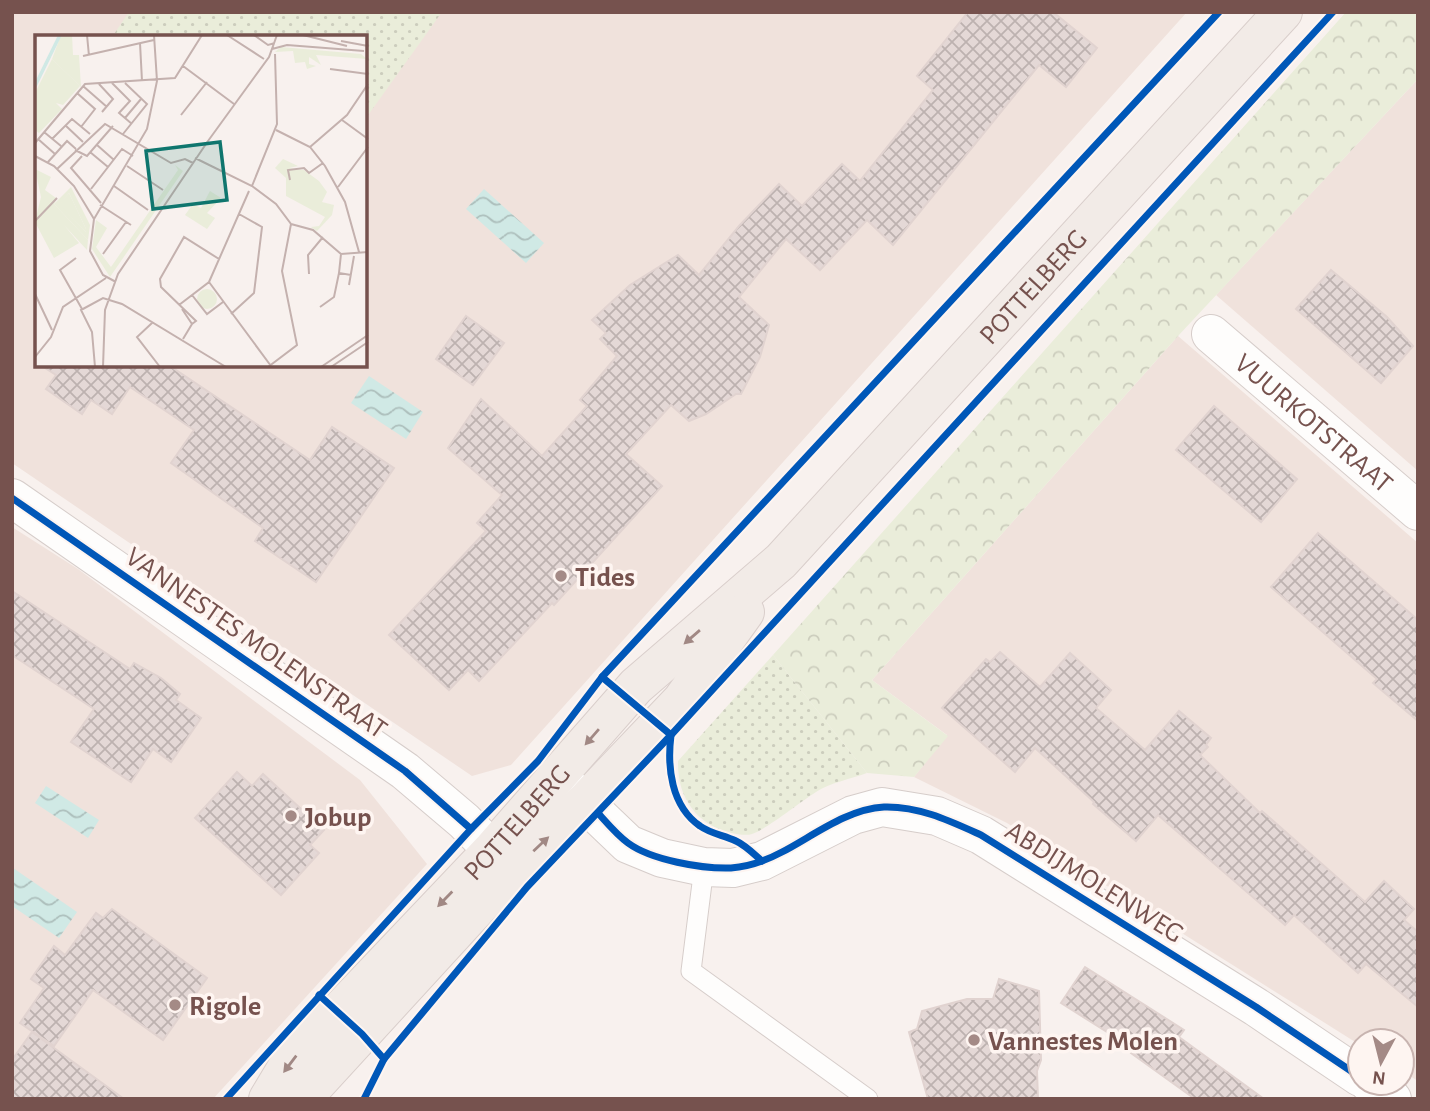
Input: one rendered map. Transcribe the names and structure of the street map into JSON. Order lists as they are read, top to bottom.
{
  "streets": {
    "main road": ["POTTELBERG"],
    "street": ["VUURKOTSTRAAT", "VANNESTES MOLENSTRAAT", "ABDIJMOLENWEG"]
  },
  "crossings": [
    ["POTTELBERG", "VANNESTES MOLENSTRAAT"],
    ["POTTELBERG", "ABDIJMOLENWEG"]
  ],
  "places": [
    "Tides",
    "Jobup",
    "Rigole",
    "Vannestes Molen"
  ],
  "north": "bottom"
}
